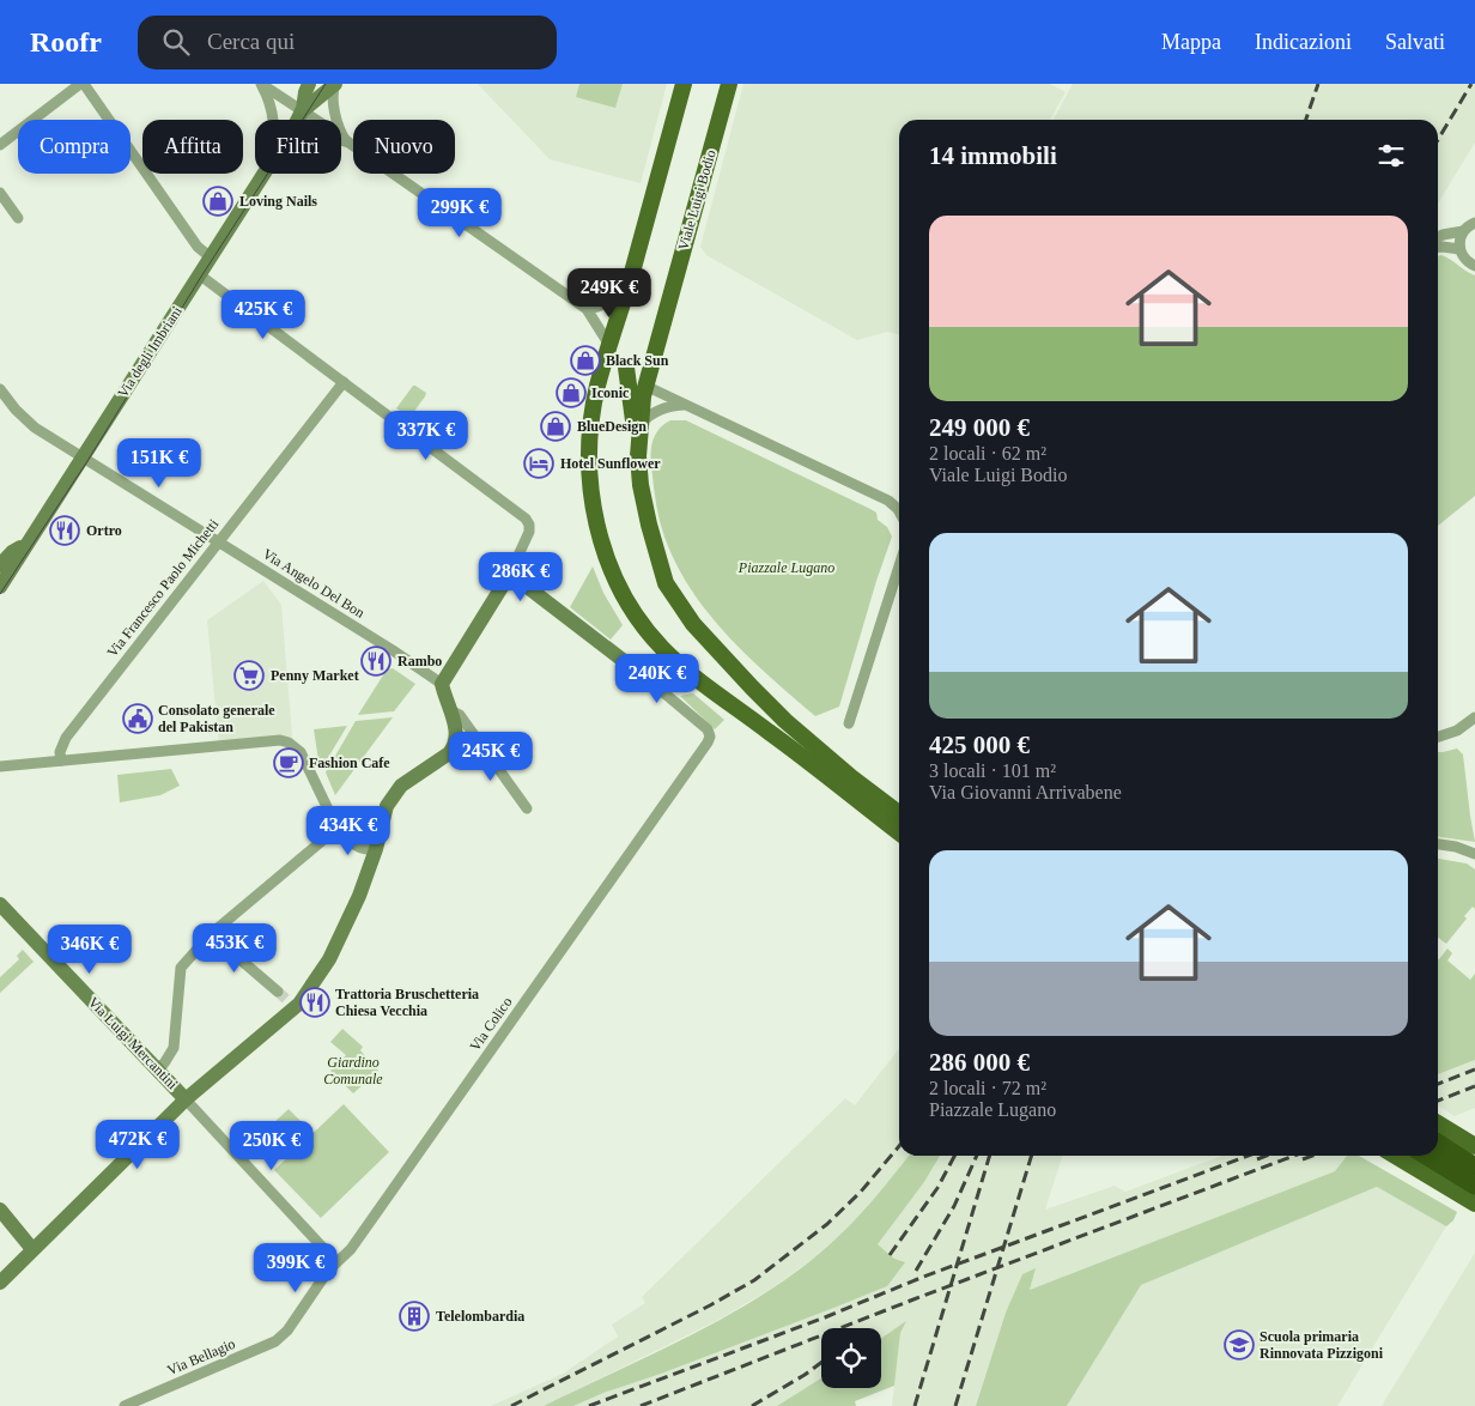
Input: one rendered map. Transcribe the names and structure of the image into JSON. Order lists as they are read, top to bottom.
{
  "streets": {
    "main road": ["Viale Luigi Bodio"],
    "street": [
      "Via degli Imbriani",
      "Via Angelo Del Bon",
      "Via Francesco Paolo Michetti",
      "Via Colico",
      "Via Luigi Mercantini",
      "Via Bellagio"
    ]
  },
  "crossings": [
    ["Via degli Imbriani", "Via Angelo Del Bon"],
    ["Via Angelo Del Bon", "Via Francesco Paolo Michetti"],
    ["Via Colico", "Via Luigi Mercantini"],
    ["Via Colico", "Via Bellagio"]
  ],
  "parks": ["Piazzale Lugano", "Giardino Comunale"],
  "places": {
    "shop": [
      "Loving Nails",
      "Black Sun",
      "Iconic",
      "BlueDesign"
    ],
    "hotel": ["Hotel Sunflower"],
    "restaurant": ["Ortro", "Rambo", "Trattoria Bruschetteria Chiesa Vecchia"],
    "supermarket": ["Penny Market"],
    "public building": ["Consolato generale del Pakistan"],
    "cafe": ["Fashion Cafe"],
    "building": ["Telelombardia"],
    "school or university": ["Scuola primaria Rinnovata Pizzigoni"]
  },
  "page": {
    "header": "Roofr",
    "search": "Cerca qui",
    "nav": ["Mappa", "Indicazioni", "Salvati"],
    "chip": [
      "Compra",
      "Affitta",
      "Filtri",
      "Nuovo"
    ],
    "heading": "14 immobili",
    "price": [
      "299K €",
      "249K €",
      "425K €",
      "337K €",
      "151K €",
      "286K €",
      "240K €",
      "245K €",
      "434K €",
      "453K €",
      "346K €",
      "472K €",
      "250K €",
      "399K €"
    ],
    "list": [
      {
        "name": "249 000 €",
        "note": "2 locali · 62 m² · Viale Luigi Bodio"
      },
      {
        "name": "425 000 €",
        "note": "3 locali · 101 m² · Via Giovanni Arrivabene"
      },
      {
        "name": "286 000 €",
        "note": "2 locali · 72 m² · Piazzale Lugano"
      }
    ]
  }
}
